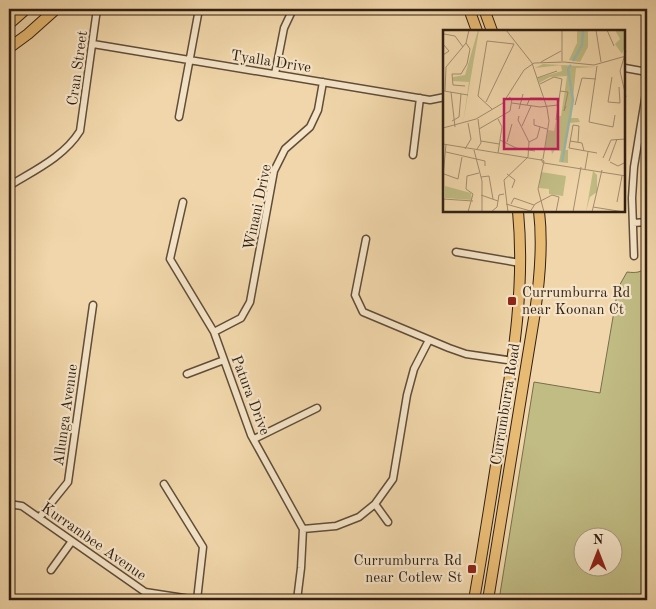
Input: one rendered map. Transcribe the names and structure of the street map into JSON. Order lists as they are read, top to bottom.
{
  "streets": {
    "main road": ["Currumburra Road"],
    "street": [
      "Tyalla Drive",
      "Cran Street",
      "Winani Drive",
      "Patura Drive",
      "Allunga Avenue",
      "Kurrambee Avenue"
    ]
  },
  "crossings": [
    ["Tyalla Drive", "Cran Street"],
    ["Tyalla Drive", "Winani Drive"],
    ["Winani Drive", "Patura Drive"],
    ["Allunga Avenue", "Kurrambee Avenue"]
  ],
  "places": {
    "transit": ["Currumburra Rd near Koonan Ct", "Currumburra Rd near Cotlew St"]
  },
  "north": "top"
}
